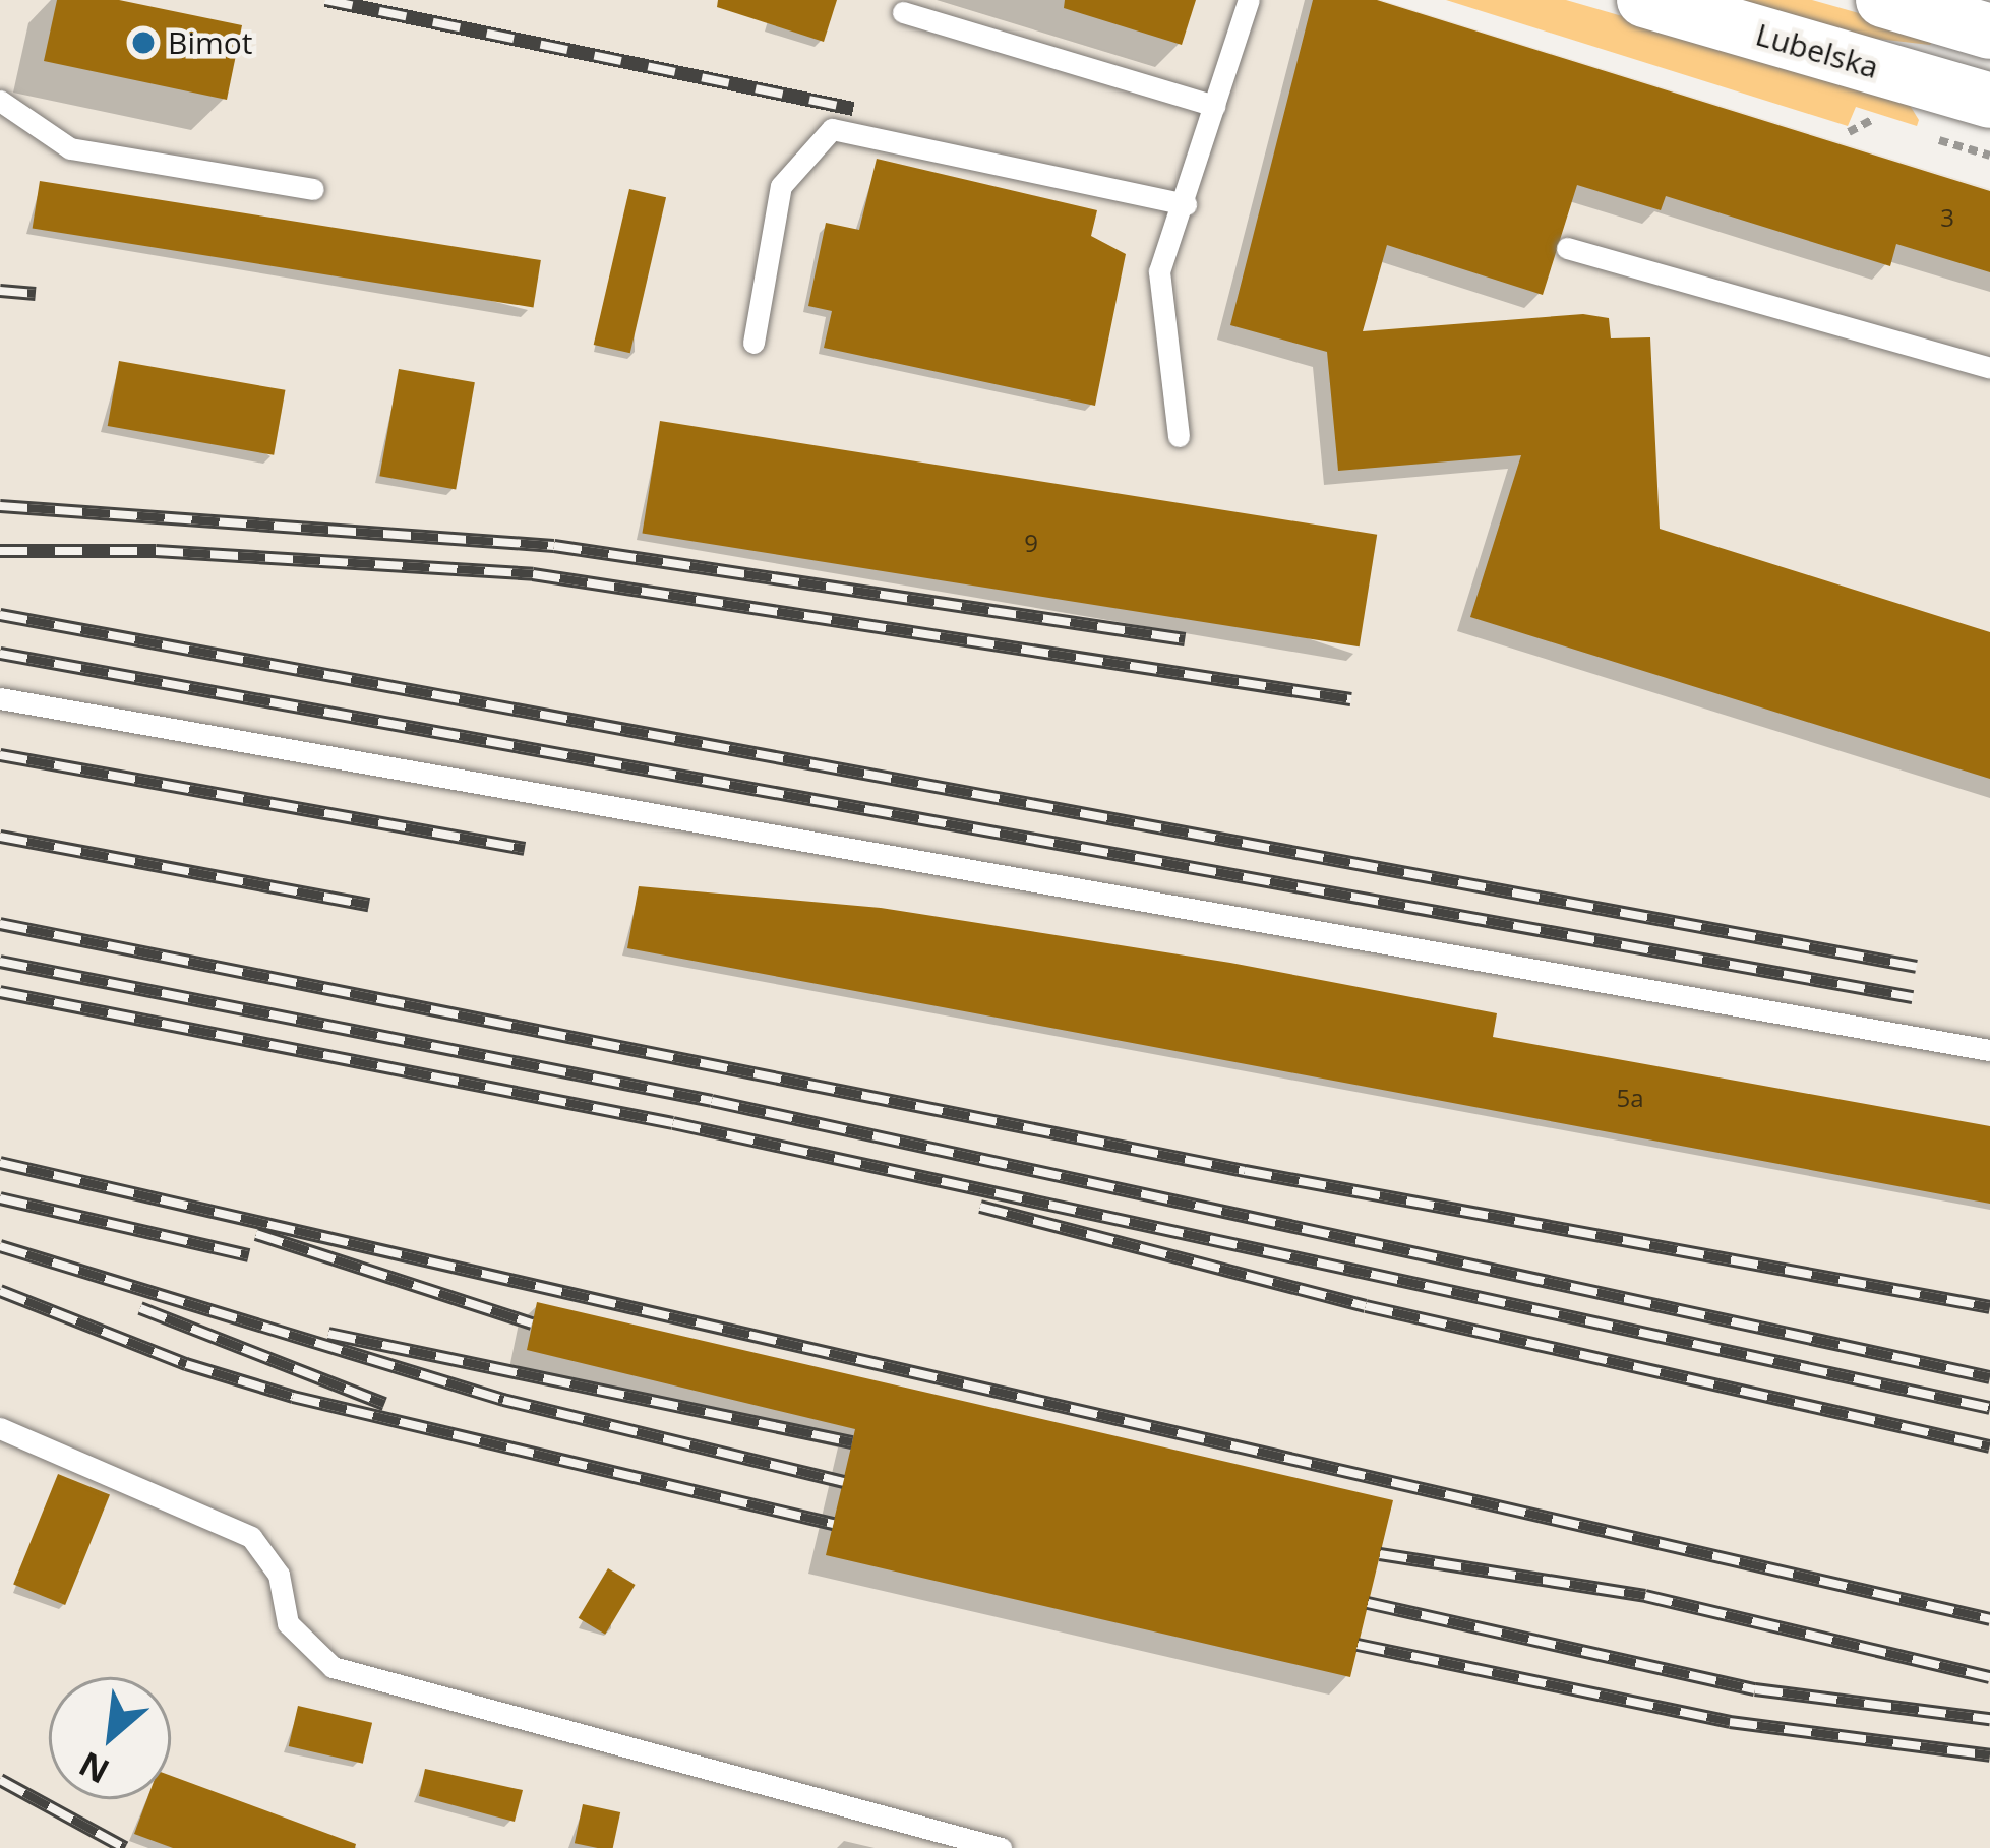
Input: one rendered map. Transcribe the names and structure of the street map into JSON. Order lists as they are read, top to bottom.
{
  "streets": {
    "street": ["Lubelska"]
  },
  "places": ["Bimot"],
  "house_numbers": ["3", "9", "5a"],
  "north": "bottom left"
}
